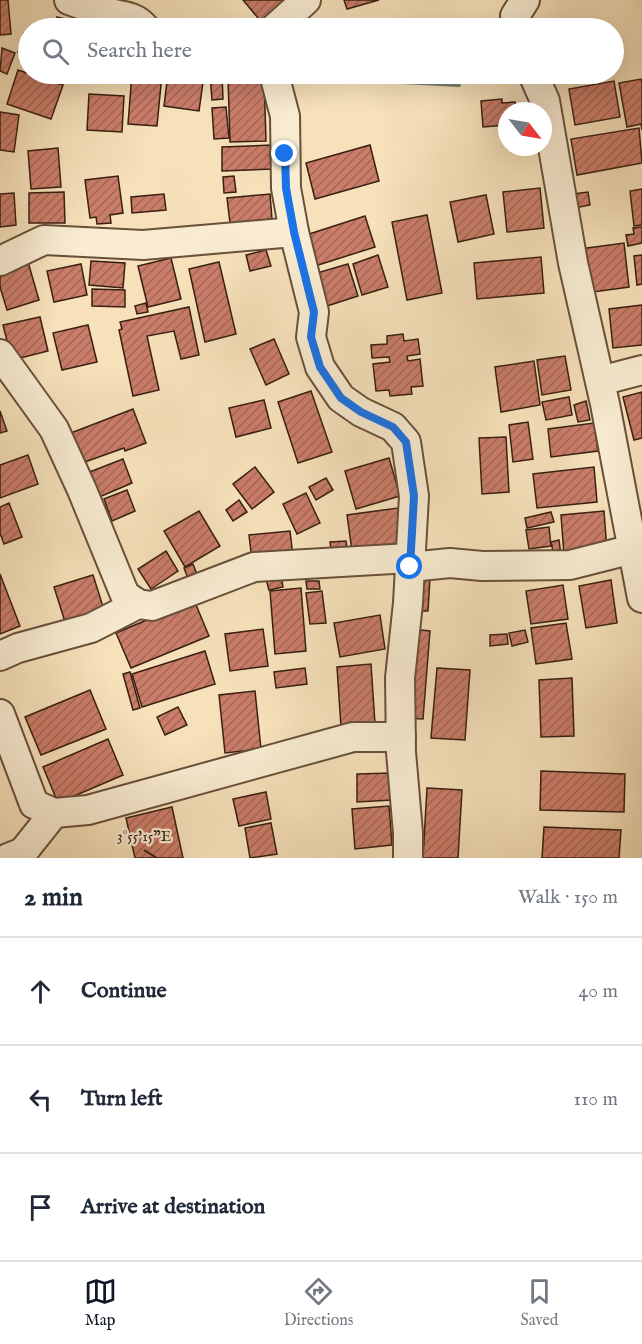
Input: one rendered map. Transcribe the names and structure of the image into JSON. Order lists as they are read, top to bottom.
{
  "north": "bottom right",
  "page": {
    "search": "Search here",
    "heading": ["2 min", "Walk · 150 m"],
    "list": [
      ["Continue", "40 m"],
      ["Turn left", "110 m"],
      "Arrive at destination"
    ],
    "nav": ["Map", "Directions", "Saved"]
  },
  "coordinates": ["3°55'15\"E"]
}
